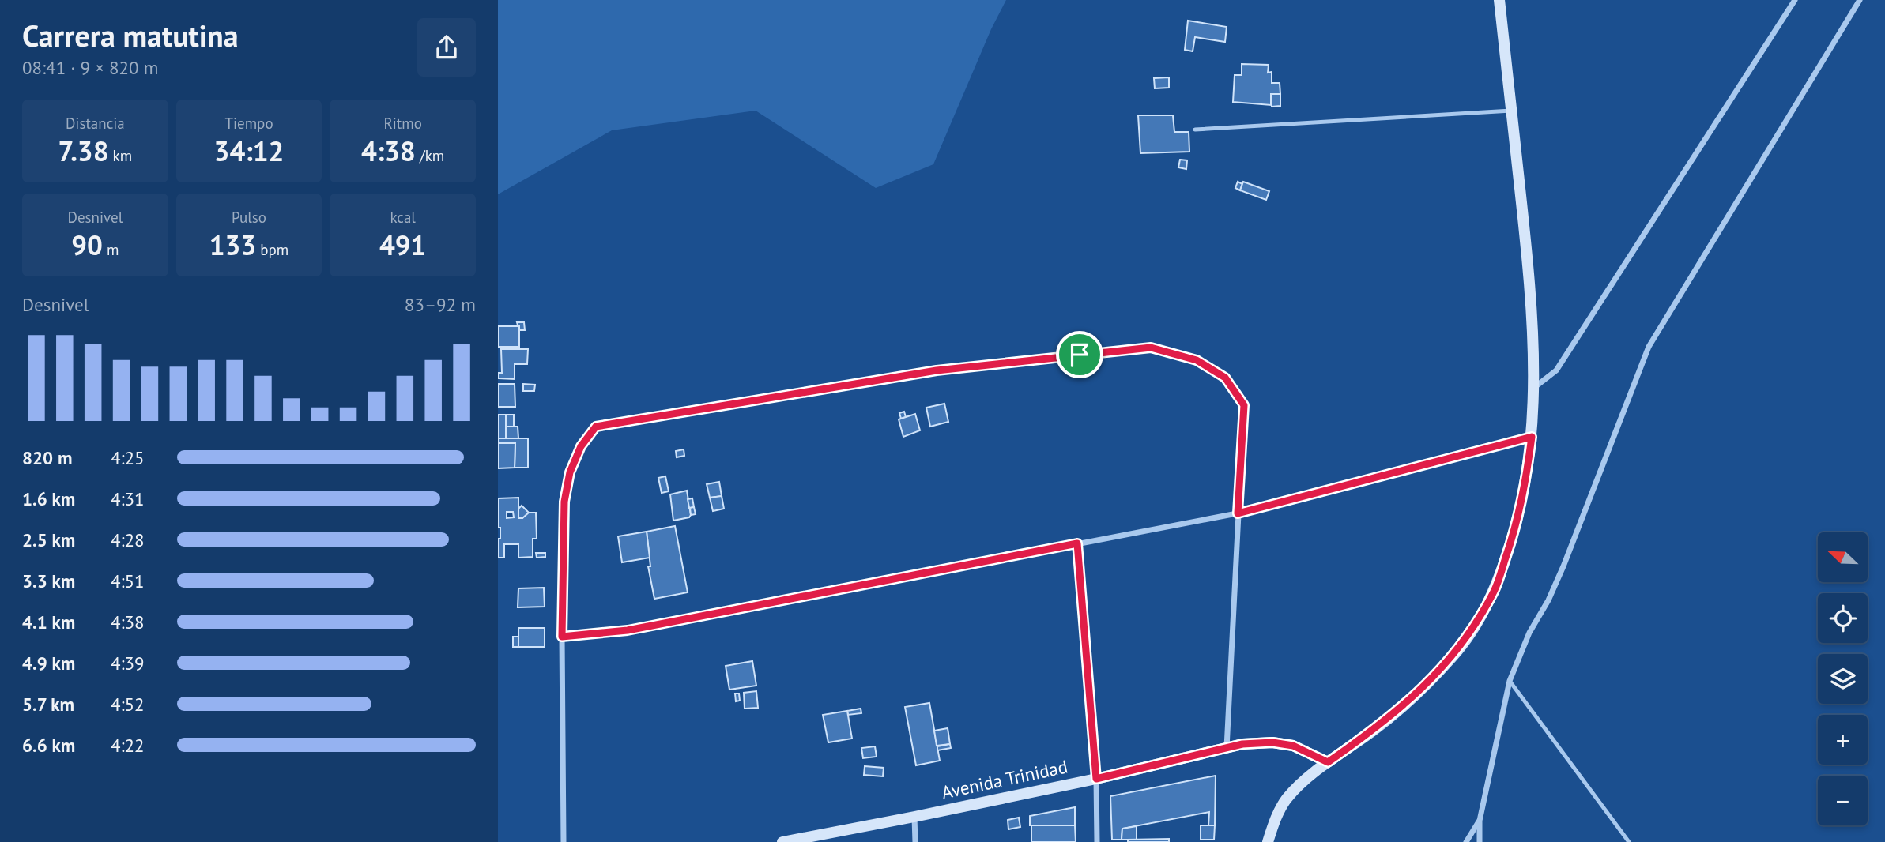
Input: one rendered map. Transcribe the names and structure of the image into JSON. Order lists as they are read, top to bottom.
{
  "streets": {
    "main road": ["Avenida Trinidad"]
  },
  "north": "top left",
  "page": {
    "heading": ["Carrera matutina", "08:41 · 9 × 820 m"],
    "stats": [
      ["Distancia", "7.38 km"],
      ["Tiempo", "34:12"],
      ["Ritmo", "4:38 /km"],
      ["Desnivel", "90 m"],
      ["Pulso", "133 bpm"],
      ["kcal", "491"]
    ],
    "chart": ["Desnivel", "83–92 m"],
    "list": [
      {
        "name": "820 m",
        "note": "4:25"
      },
      {
        "name": "1.6 km",
        "note": "4:31"
      },
      {
        "name": "2.5 km",
        "note": "4:28"
      },
      {
        "name": "3.3 km",
        "note": "4:51"
      },
      {
        "name": "4.1 km",
        "note": "4:38"
      },
      {
        "name": "4.9 km",
        "note": "4:39"
      },
      {
        "name": "5.7 km",
        "note": "4:52"
      },
      {
        "name": "6.6 km",
        "note": "4:22"
      }
    ],
    "map_buttons": ["+", "−"]
  }
}
